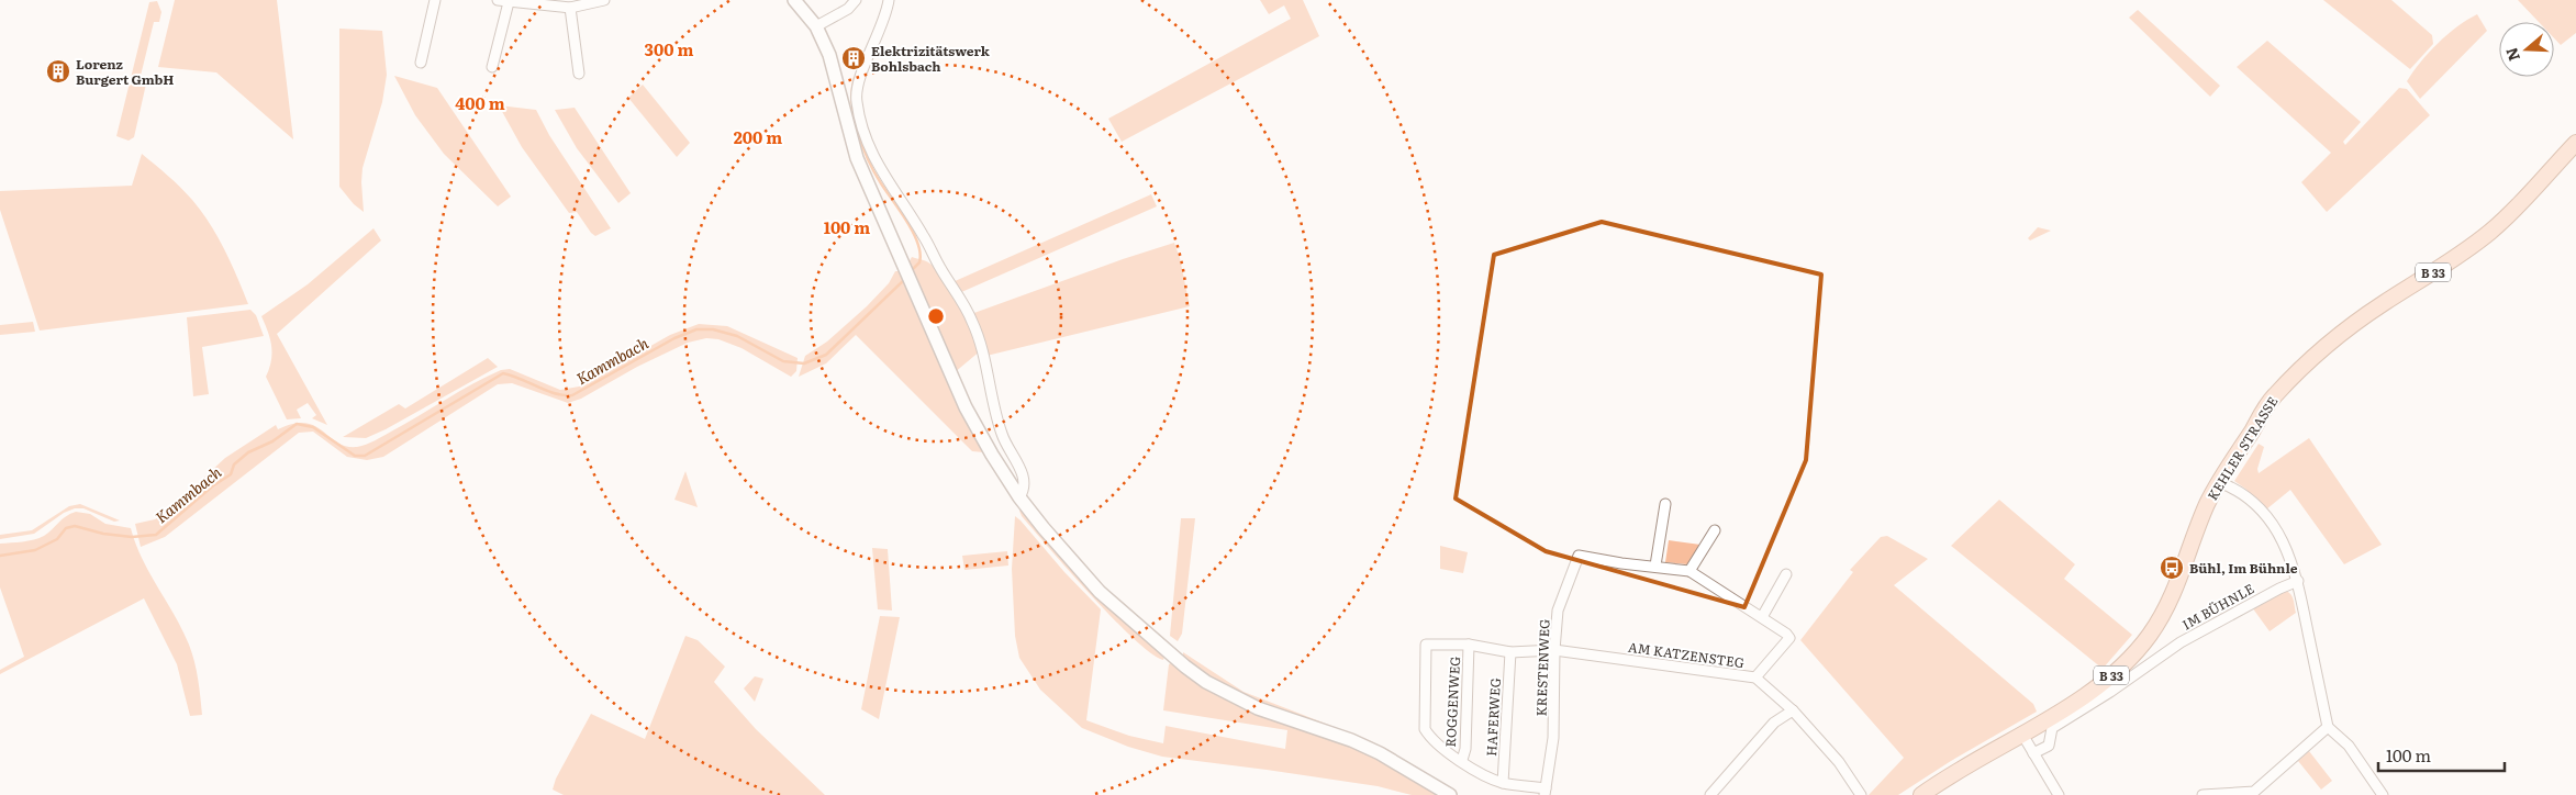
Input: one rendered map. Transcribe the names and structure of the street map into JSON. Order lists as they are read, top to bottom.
{
  "streets": {
    "main road": ["B 33", "KEHLER STRASSE"],
    "street": [
      "IM BÜHNLE",
      "AM KATZENSTEG",
      "KRESTENWEG",
      "ROGGENWEG",
      "HAFERWEG"
    ]
  },
  "crossings": [
    ["AM KATZENSTEG", "KRESTENWEG"],
    ["AM KATZENSTEG", "ROGGENWEG"],
    ["AM KATZENSTEG", "HAFERWEG"]
  ],
  "water": ["Kammbach"],
  "places": {
    "building": ["Elektrizitätswerk Bohlsbach", "Lorenz Burgert GmbH"],
    "bus stop": ["Bühl, Im Bühnle"]
  },
  "scale_bar": "100 m",
  "north": "left",
  "rings": [
    "300 m",
    "400 m",
    "200 m",
    "100 m"
  ]
}
